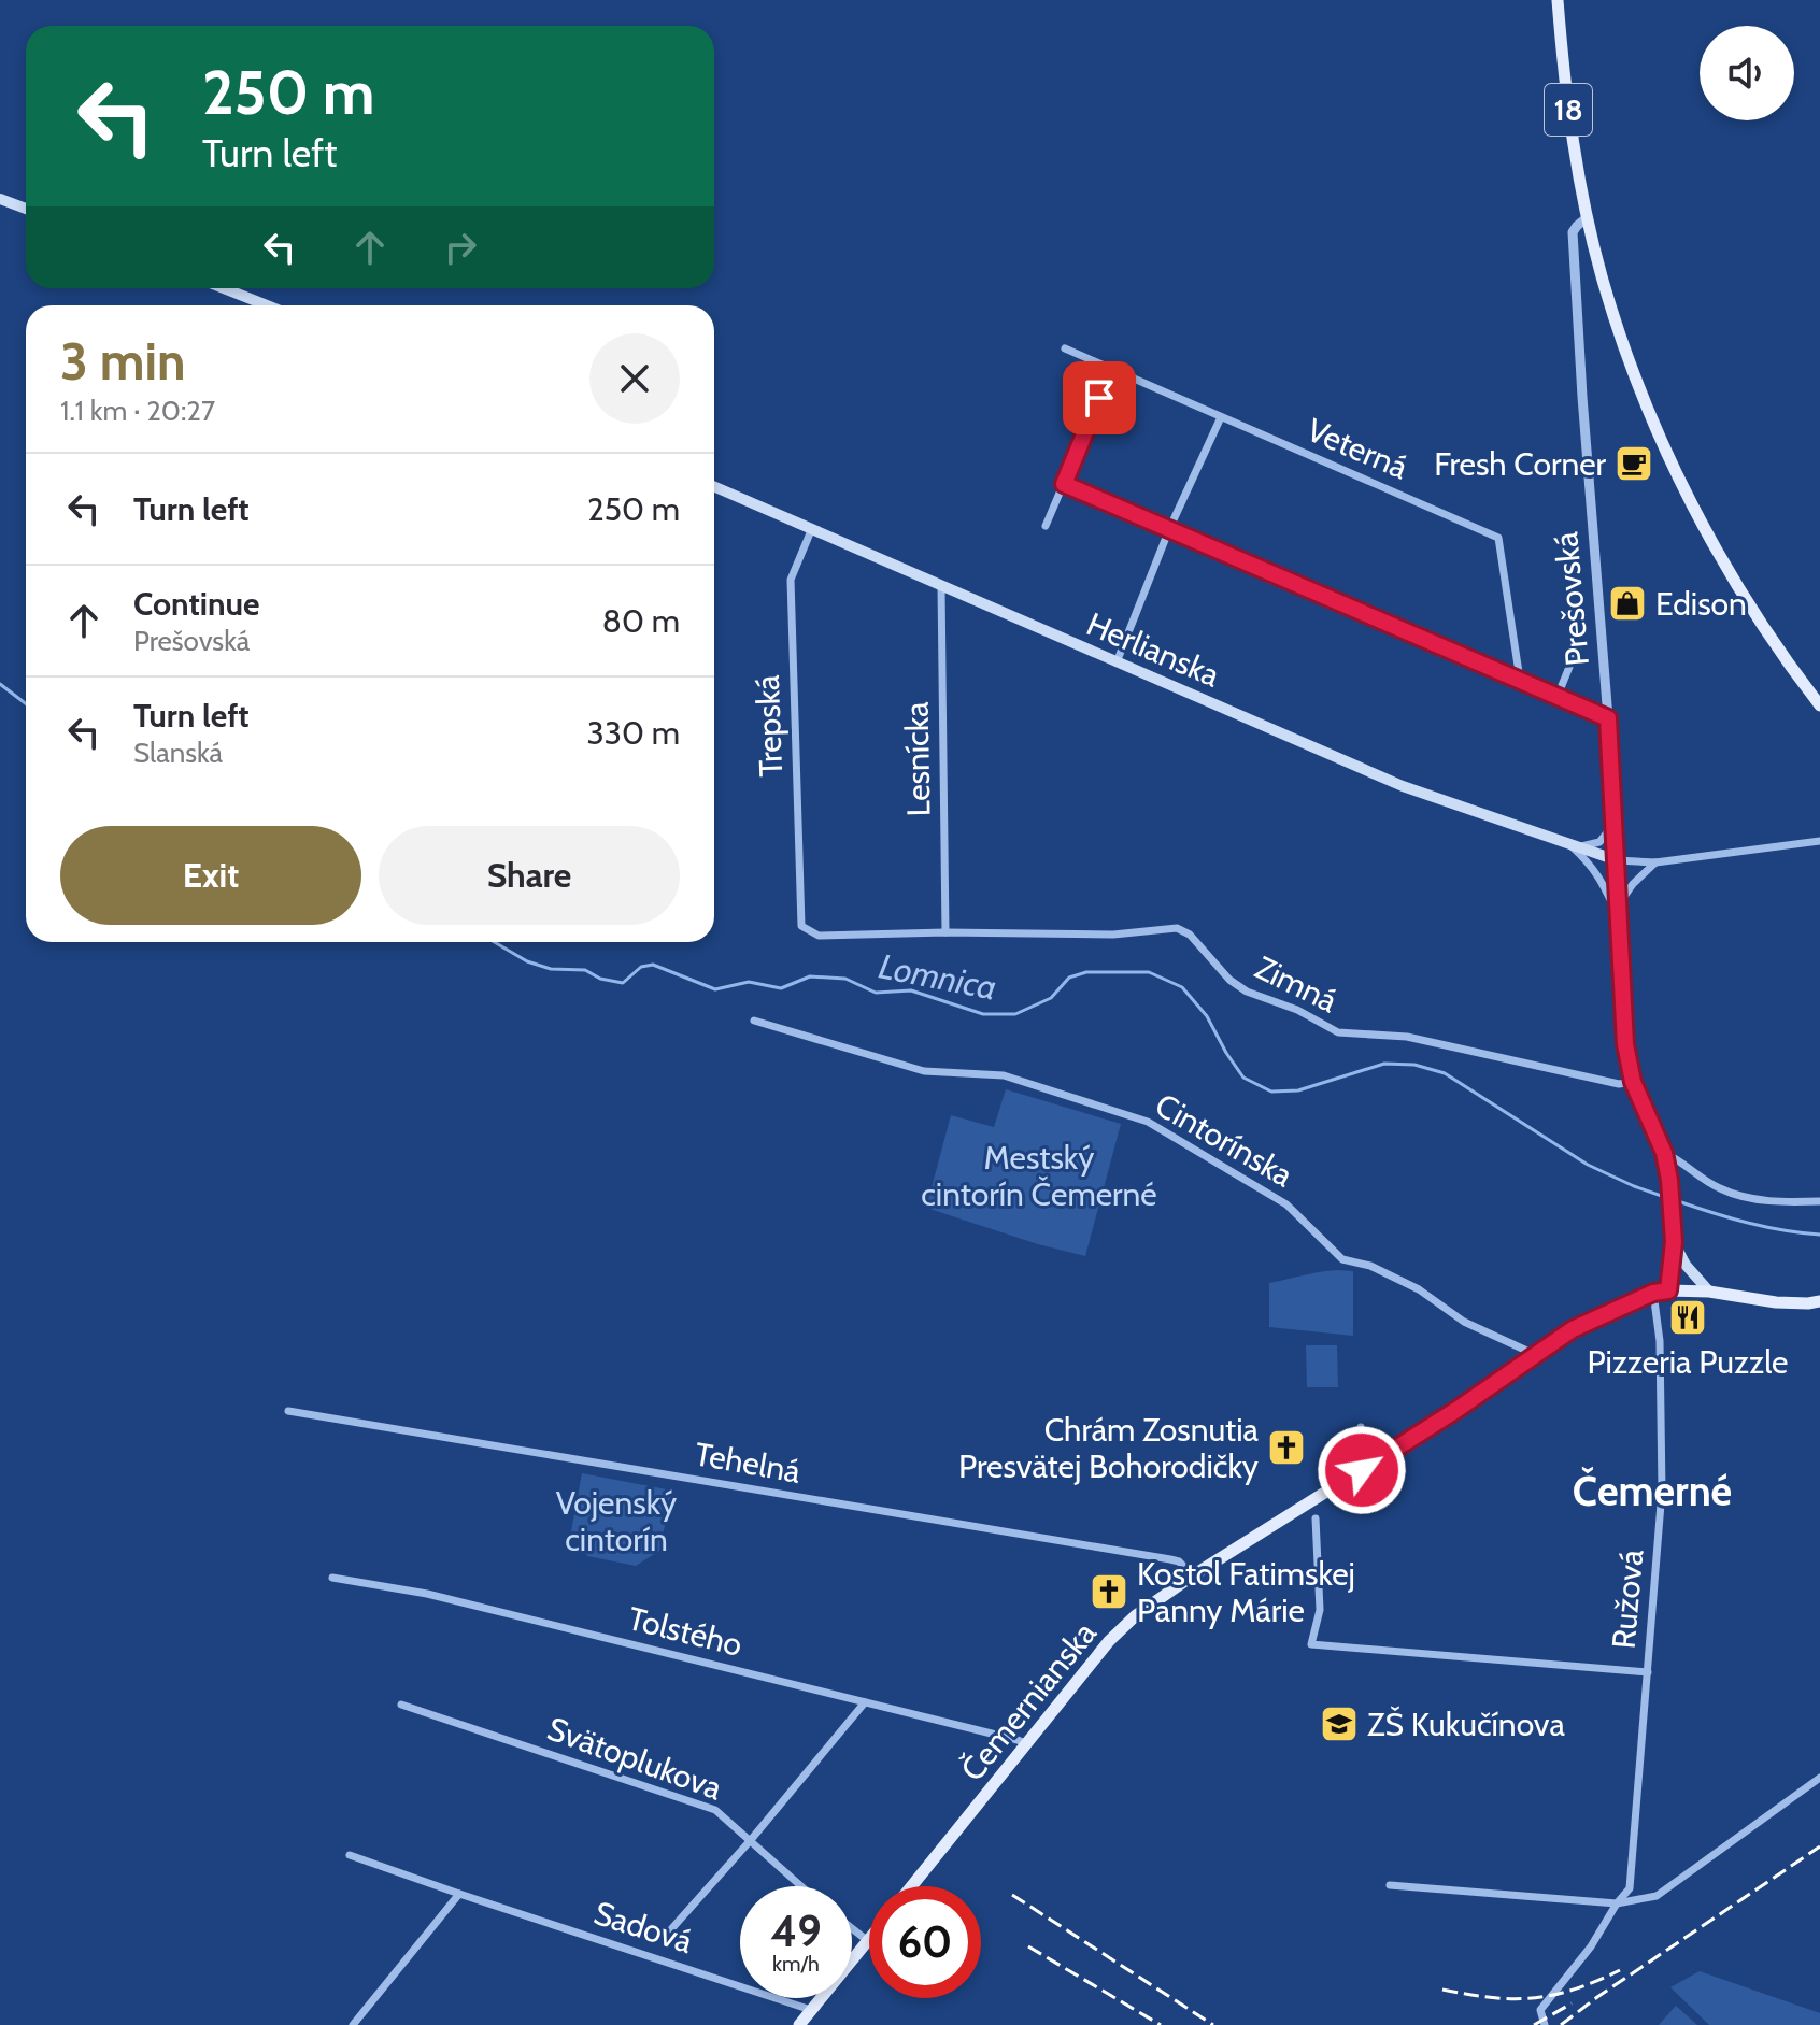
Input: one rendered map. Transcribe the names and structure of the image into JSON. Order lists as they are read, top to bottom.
{
  "streets": {
    "main road": [
      "18",
      "Prešovská",
      "Herlianska",
      "Čemernianska"
    ],
    "street": [
      "Veterná",
      "Trepská",
      "Lesnícka",
      "Zimná",
      "Cintorínska",
      "Tehelná",
      "Ružová",
      "Tolstého",
      "Svätoplukova",
      "Sadová"
    ]
  },
  "crossings": [
    ["18", "Prešovská"],
    ["Prešovská", "Herlianska"],
    ["Prešovská", "Zimná"],
    ["Prešovská", "Čemernianska"],
    ["Herlianska", "Trepská"],
    ["Herlianska", "Lesnícka"],
    ["Trepská", "Zimná"],
    ["Lesnícka", "Zimná"],
    ["Cintorínska", "Čemernianska"],
    ["Tehelná", "Čemernianska"],
    ["Ružová", "Čemernianska"],
    ["Tolstého", "Čemernianska"]
  ],
  "districts": ["Čemerné"],
  "water": ["Lomnica"],
  "parks": ["Mestský cintorín Čemerné", "Vojenský cintorín"],
  "places": {
    "cafe": ["Fresh Corner"],
    "shop": ["Edison"],
    "restaurant": ["Pizzeria Puzzle"],
    "church": ["Chrám Zosnutia Presvätej Bohorodičky", "Kostol Fatimskej Panny Márie"],
    "school or university": ["ZŠ Kukučínova"]
  },
  "page": {
    "turn": ["250 m", "Turn left"],
    "heading": ["3 min", "1.1 km · 20:27"],
    "list": [
      {
        "name": "Turn left",
        "value": "250 m"
      },
      {
        "name": "Continue",
        "note": "Prešovská",
        "value": "80 m"
      },
      {
        "name": "Turn left",
        "note": "Slanská",
        "value": "330 m"
      }
    ],
    "buttons": ["Exit", "Share"],
    "speed": "49 km/h",
    "limit": "60"
  }
}
